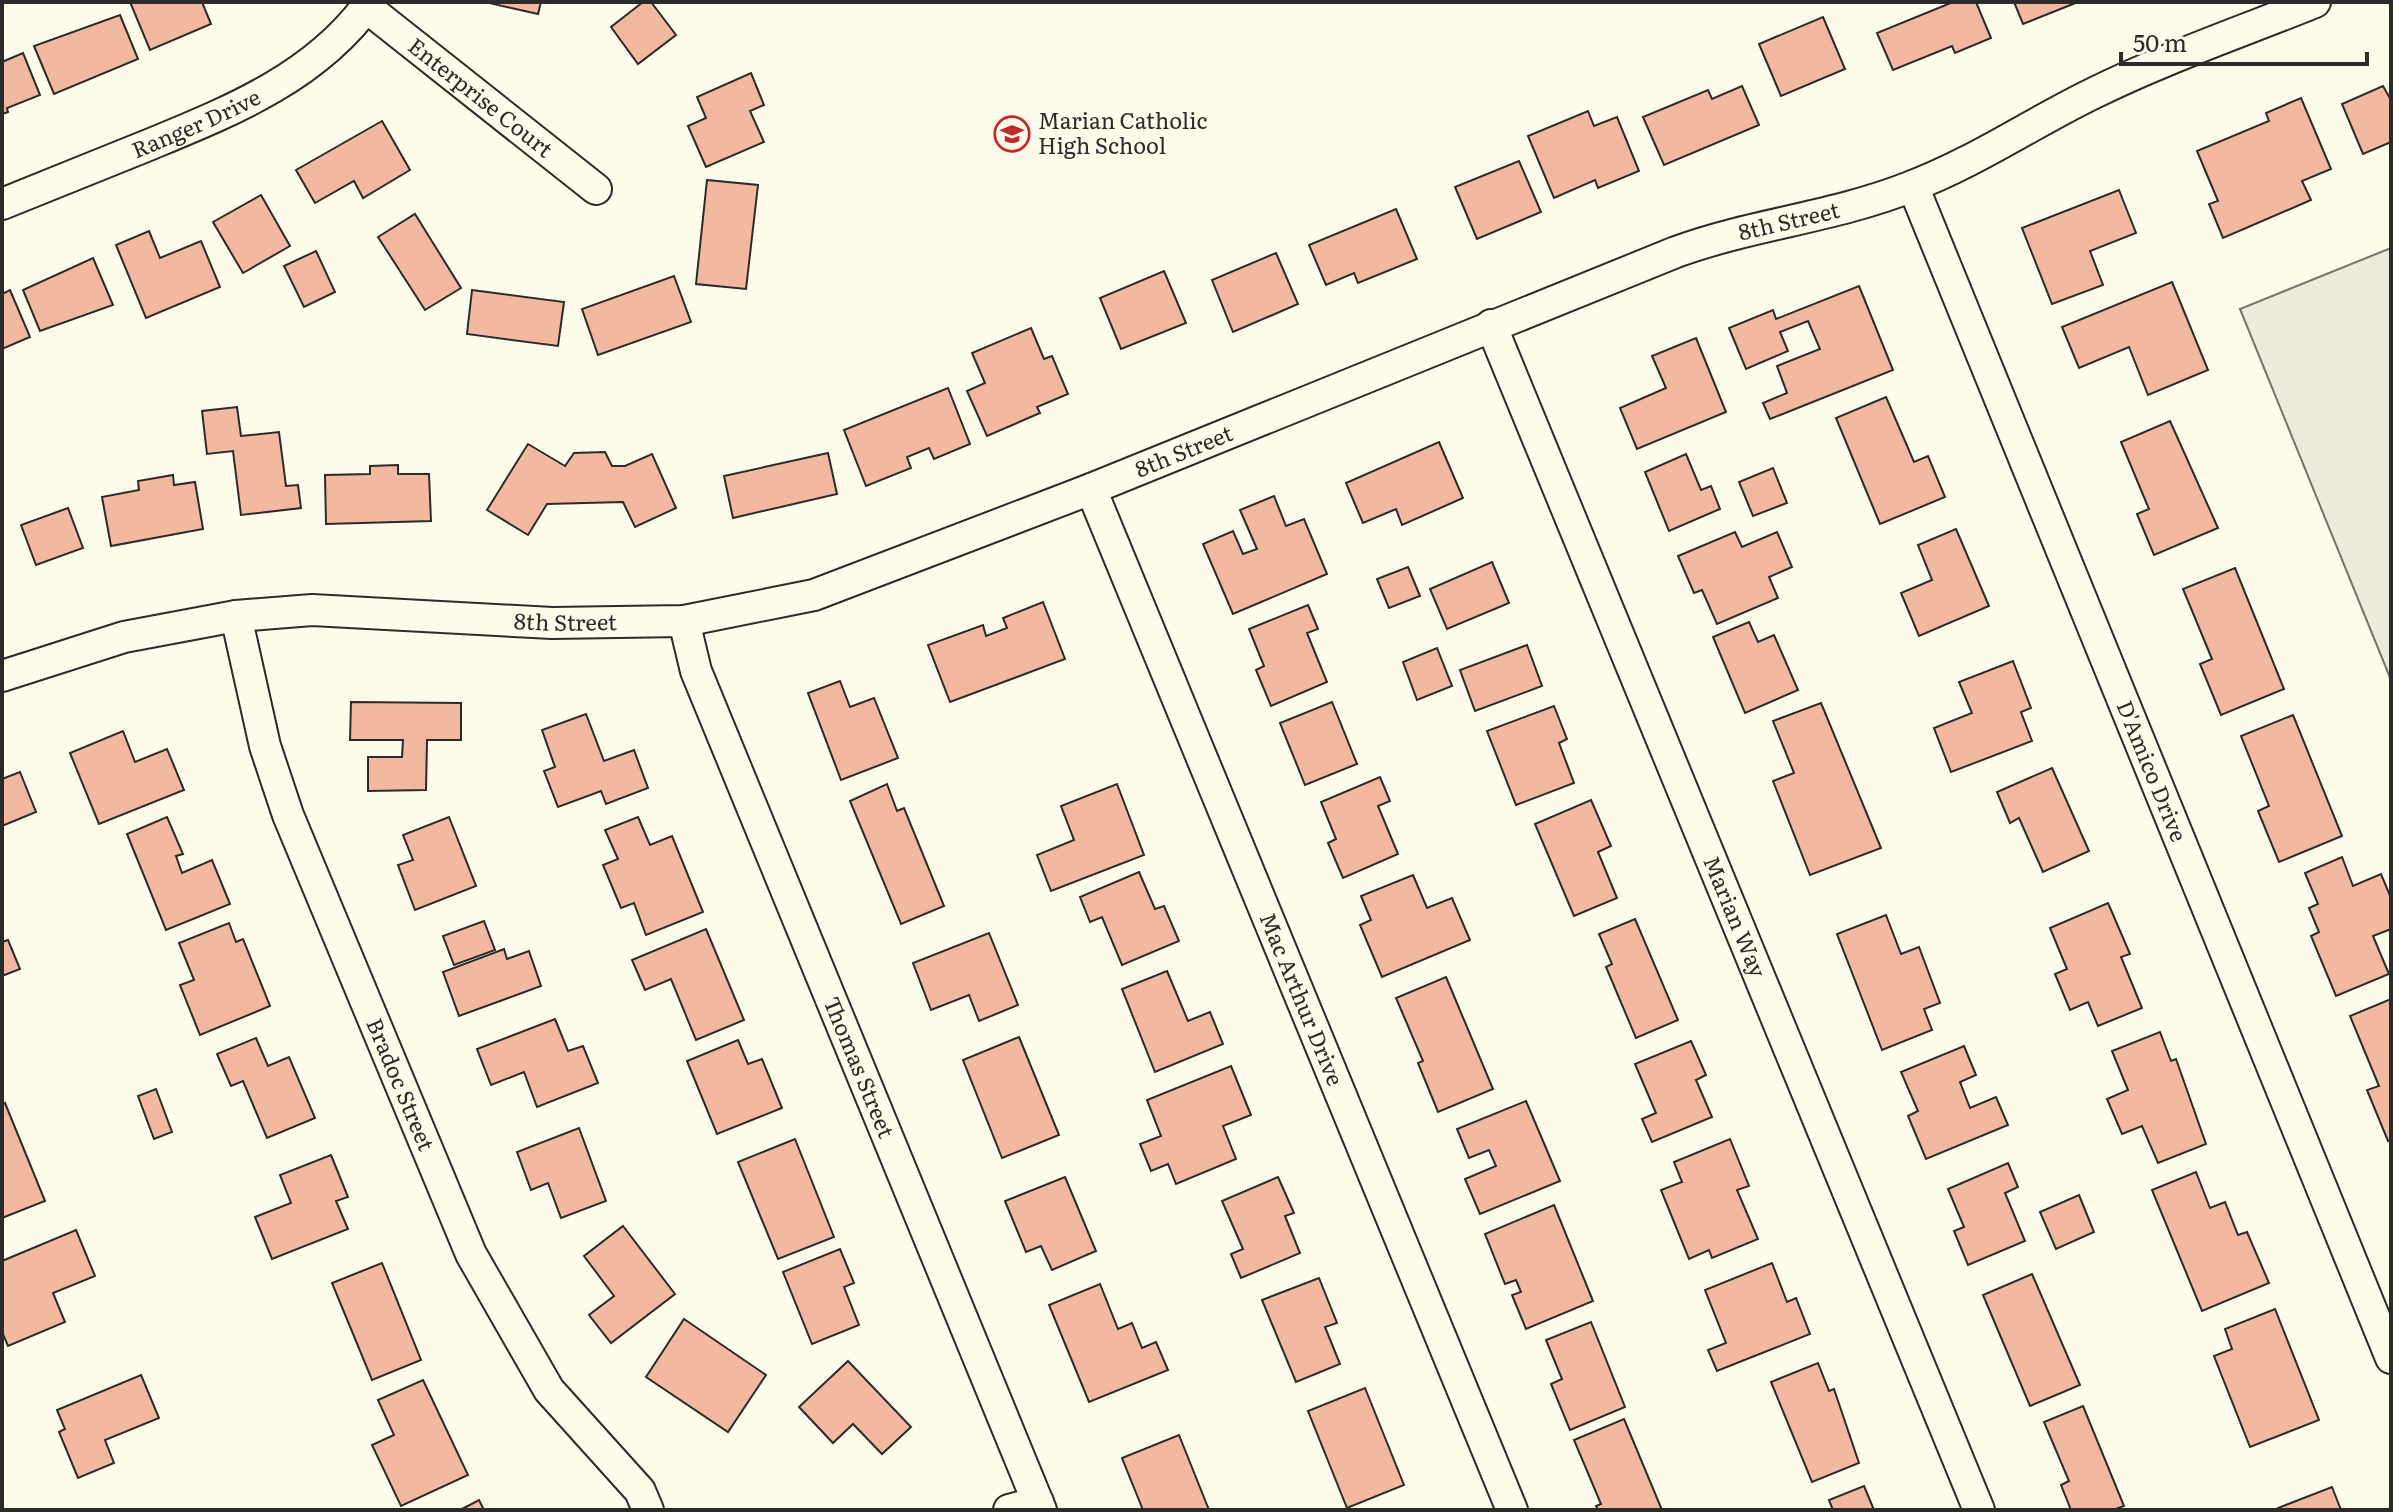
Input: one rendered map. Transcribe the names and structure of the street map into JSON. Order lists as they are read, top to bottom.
{
  "streets": {
    "street": [
      "Enterprise Court",
      "Ranger Drive",
      "8th Street",
      "D'Amico Drive",
      "Marian Way",
      "Mac Arthur Drive",
      "Thomas Street",
      "Bradoc Street"
    ]
  },
  "crossings": [
    ["Enterprise Court", "Ranger Drive"],
    ["8th Street", "D'Amico Drive"],
    ["8th Street", "Marian Way"],
    ["8th Street", "Mac Arthur Drive"],
    ["8th Street", "Thomas Street"],
    ["8th Street", "Bradoc Street"]
  ],
  "places": {
    "school or university": ["Marian Catholic High School"]
  },
  "scale_bar": "50 m"
}
